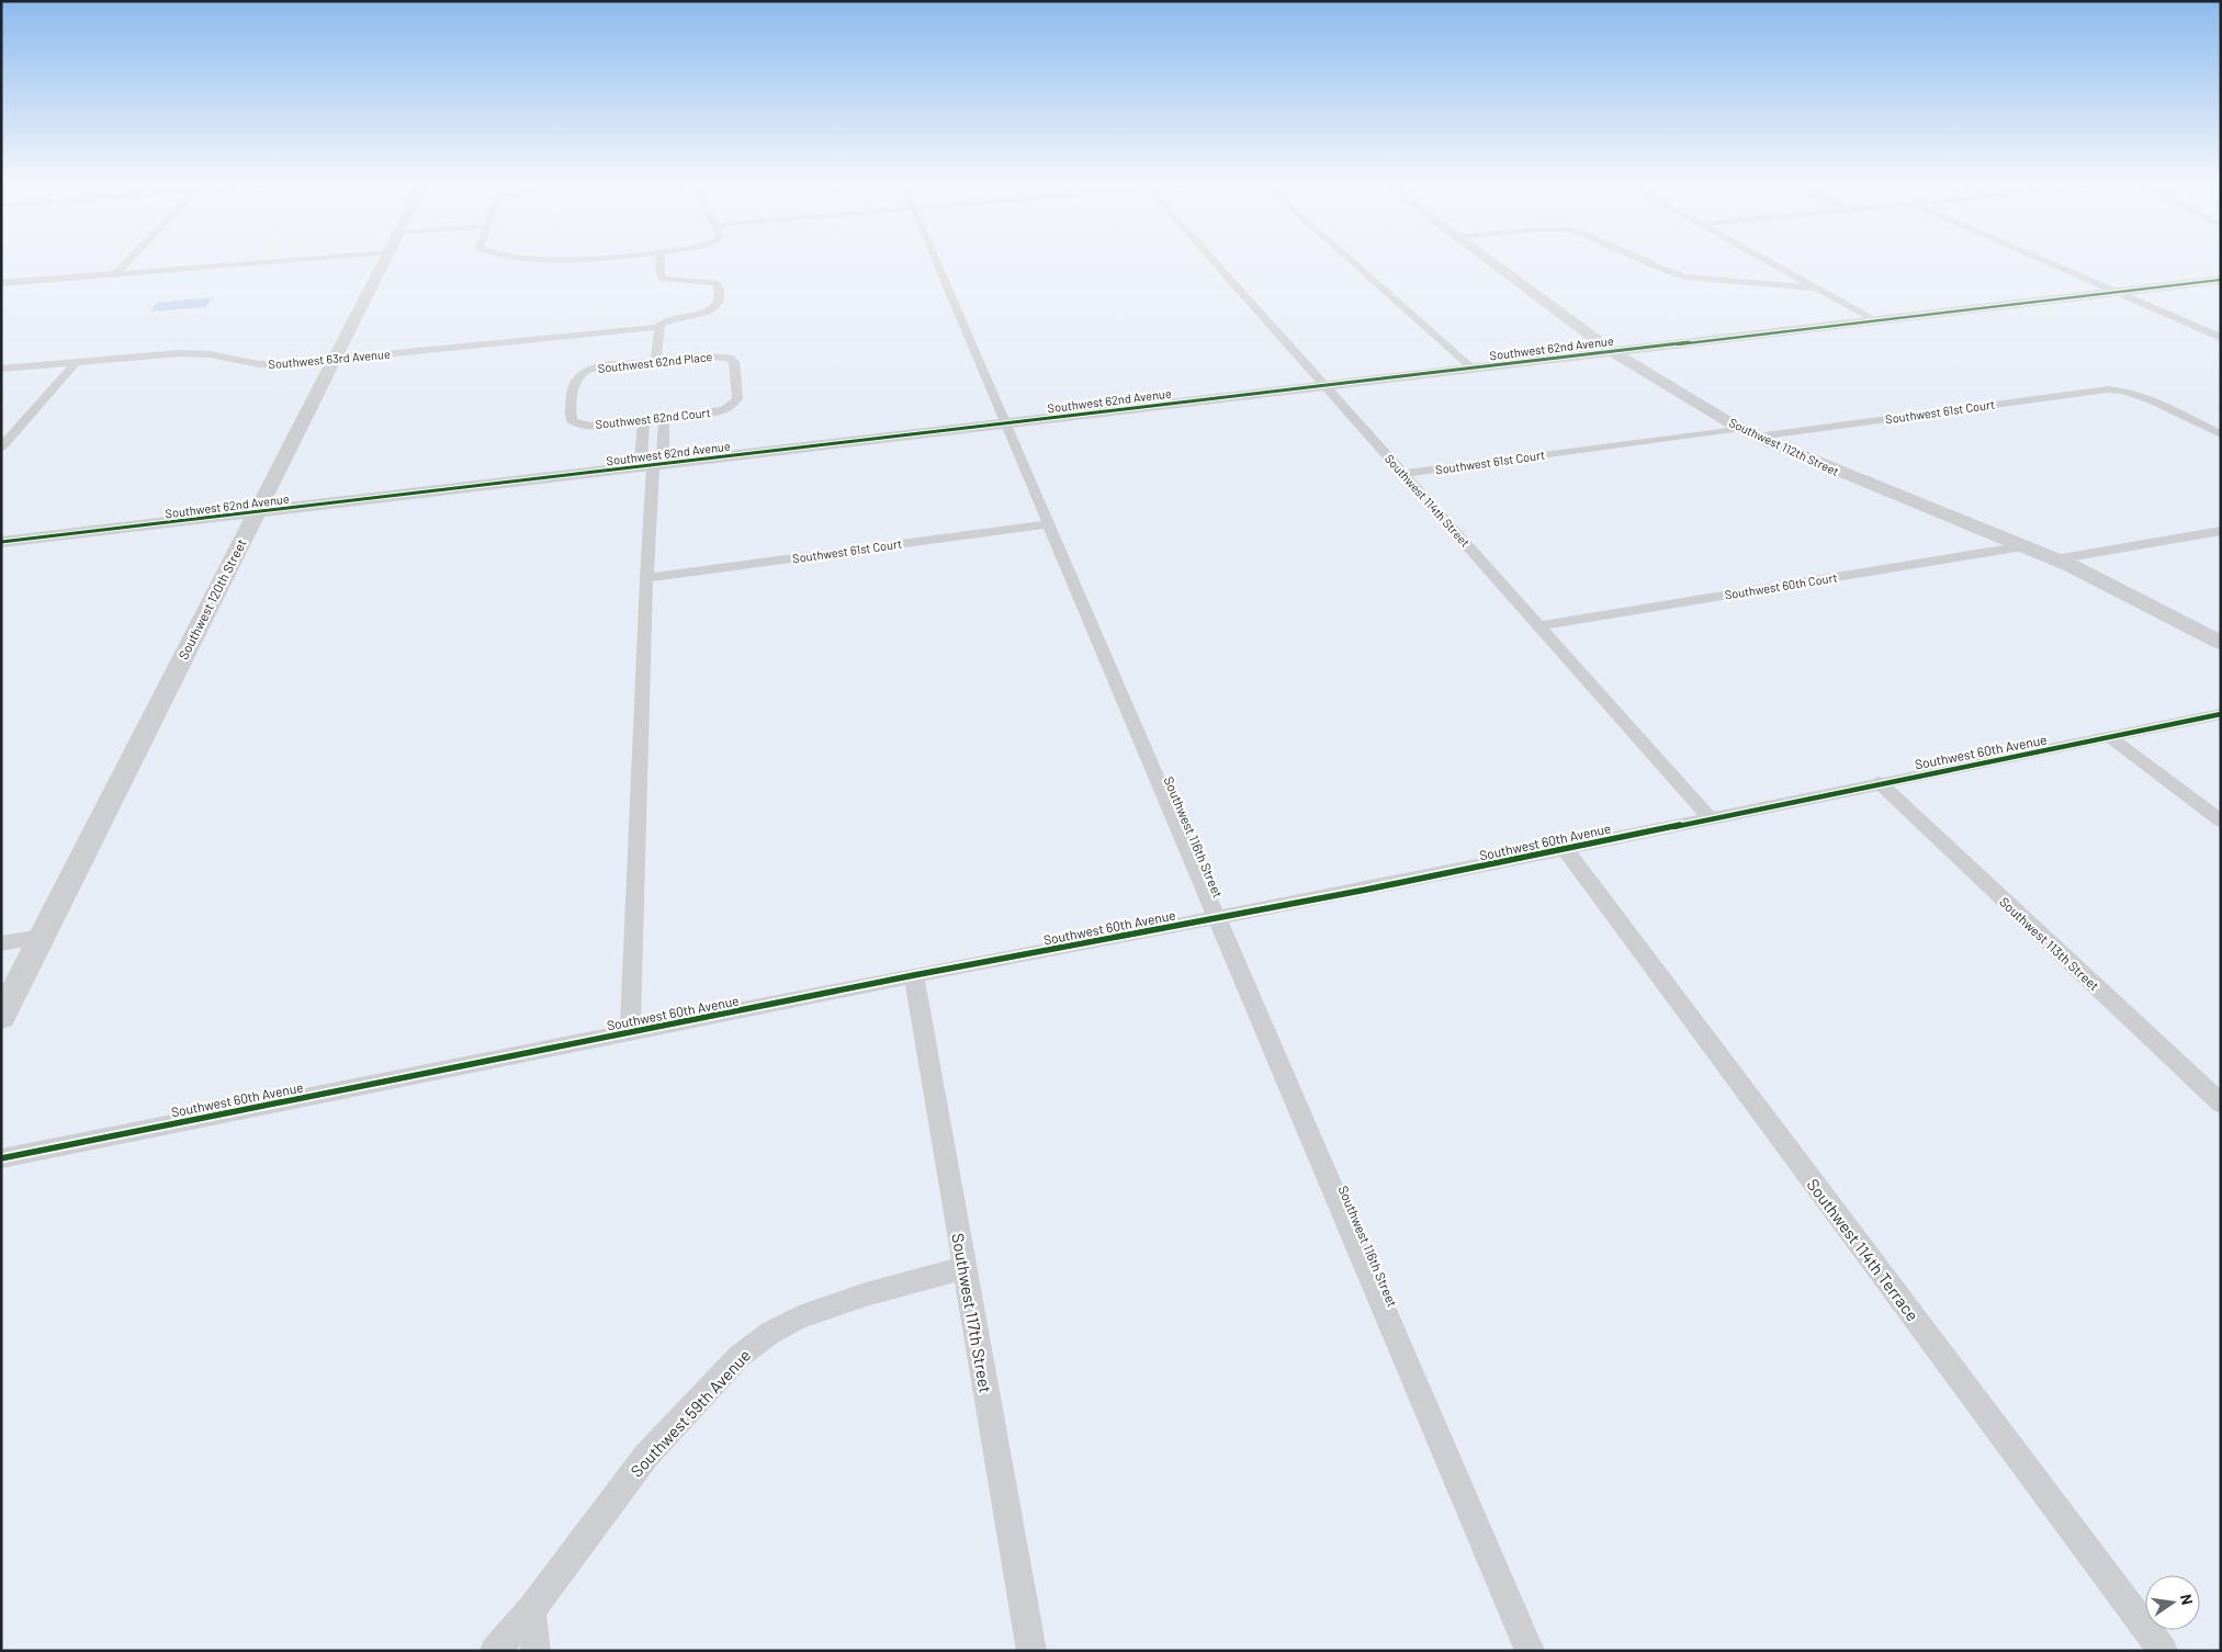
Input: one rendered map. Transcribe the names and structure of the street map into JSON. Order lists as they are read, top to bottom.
{
  "streets": {
    "street": [
      "Southwest 62nd Avenue",
      "Southwest 63rd Avenue",
      "Southwest 62nd Place",
      "Southwest 61st Court",
      "Southwest 62nd Court",
      "Southwest 112th Street",
      "Southwest 114th Street",
      "Southwest 60th Court",
      "Southwest 120th Street",
      "Southwest 60th Avenue",
      "Southwest 116th Street",
      "Southwest 113th Street",
      "Southwest 114th Terrace",
      "Southwest 117th Street",
      "Southwest 59th Avenue"
    ]
  },
  "crossings": [
    ["Southwest 62nd Avenue", "Southwest 112th Street"],
    ["Southwest 62nd Avenue", "Southwest 114th Street"],
    ["Southwest 62nd Avenue", "Southwest 120th Street"],
    ["Southwest 62nd Avenue", "Southwest 116th Street"],
    ["Southwest 63rd Avenue", "Southwest 120th Street"],
    ["Southwest 62nd Place", "Southwest 62nd Court"],
    ["Southwest 61st Court", "Southwest 112th Street"],
    ["Southwest 61st Court", "Southwest 114th Street"],
    ["Southwest 61st Court", "Southwest 116th Street"],
    ["Southwest 112th Street", "Southwest 60th Court"],
    ["Southwest 114th Street", "Southwest 60th Court"],
    ["Southwest 114th Street", "Southwest 60th Avenue"],
    ["Southwest 60th Avenue", "Southwest 116th Street"],
    ["Southwest 60th Avenue", "Southwest 113th Street"],
    ["Southwest 60th Avenue", "Southwest 114th Terrace"],
    ["Southwest 60th Avenue", "Southwest 117th Street"],
    ["Southwest 117th Street", "Southwest 59th Avenue"]
  ],
  "north": "right"
}
